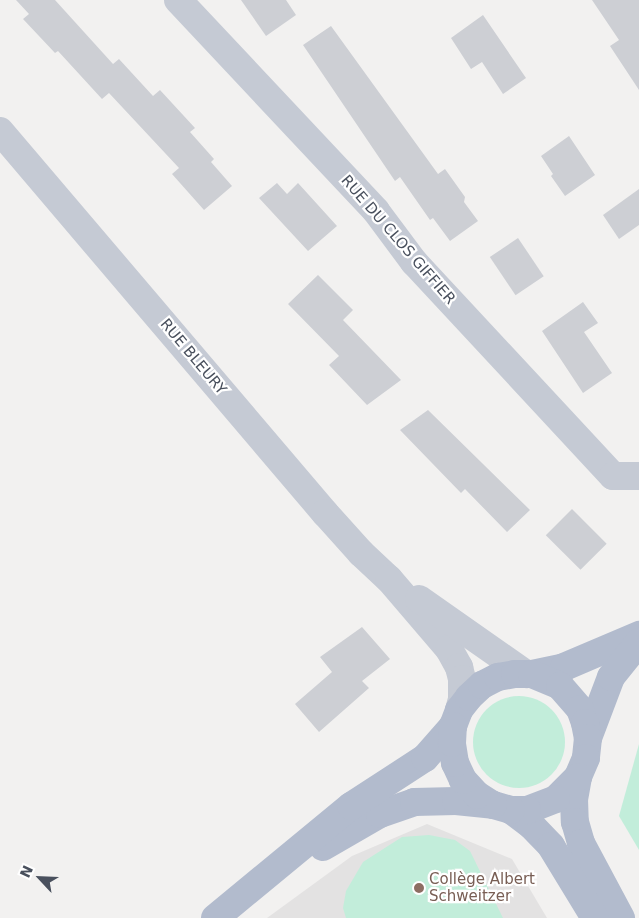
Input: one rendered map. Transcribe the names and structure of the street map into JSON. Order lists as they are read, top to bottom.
{
  "streets": {
    "street": ["RUE DU CLOS GIFFIER", "RUE BLEURY"]
  },
  "places": ["Collège Albert Schweitzer"],
  "north": "top left"
}
